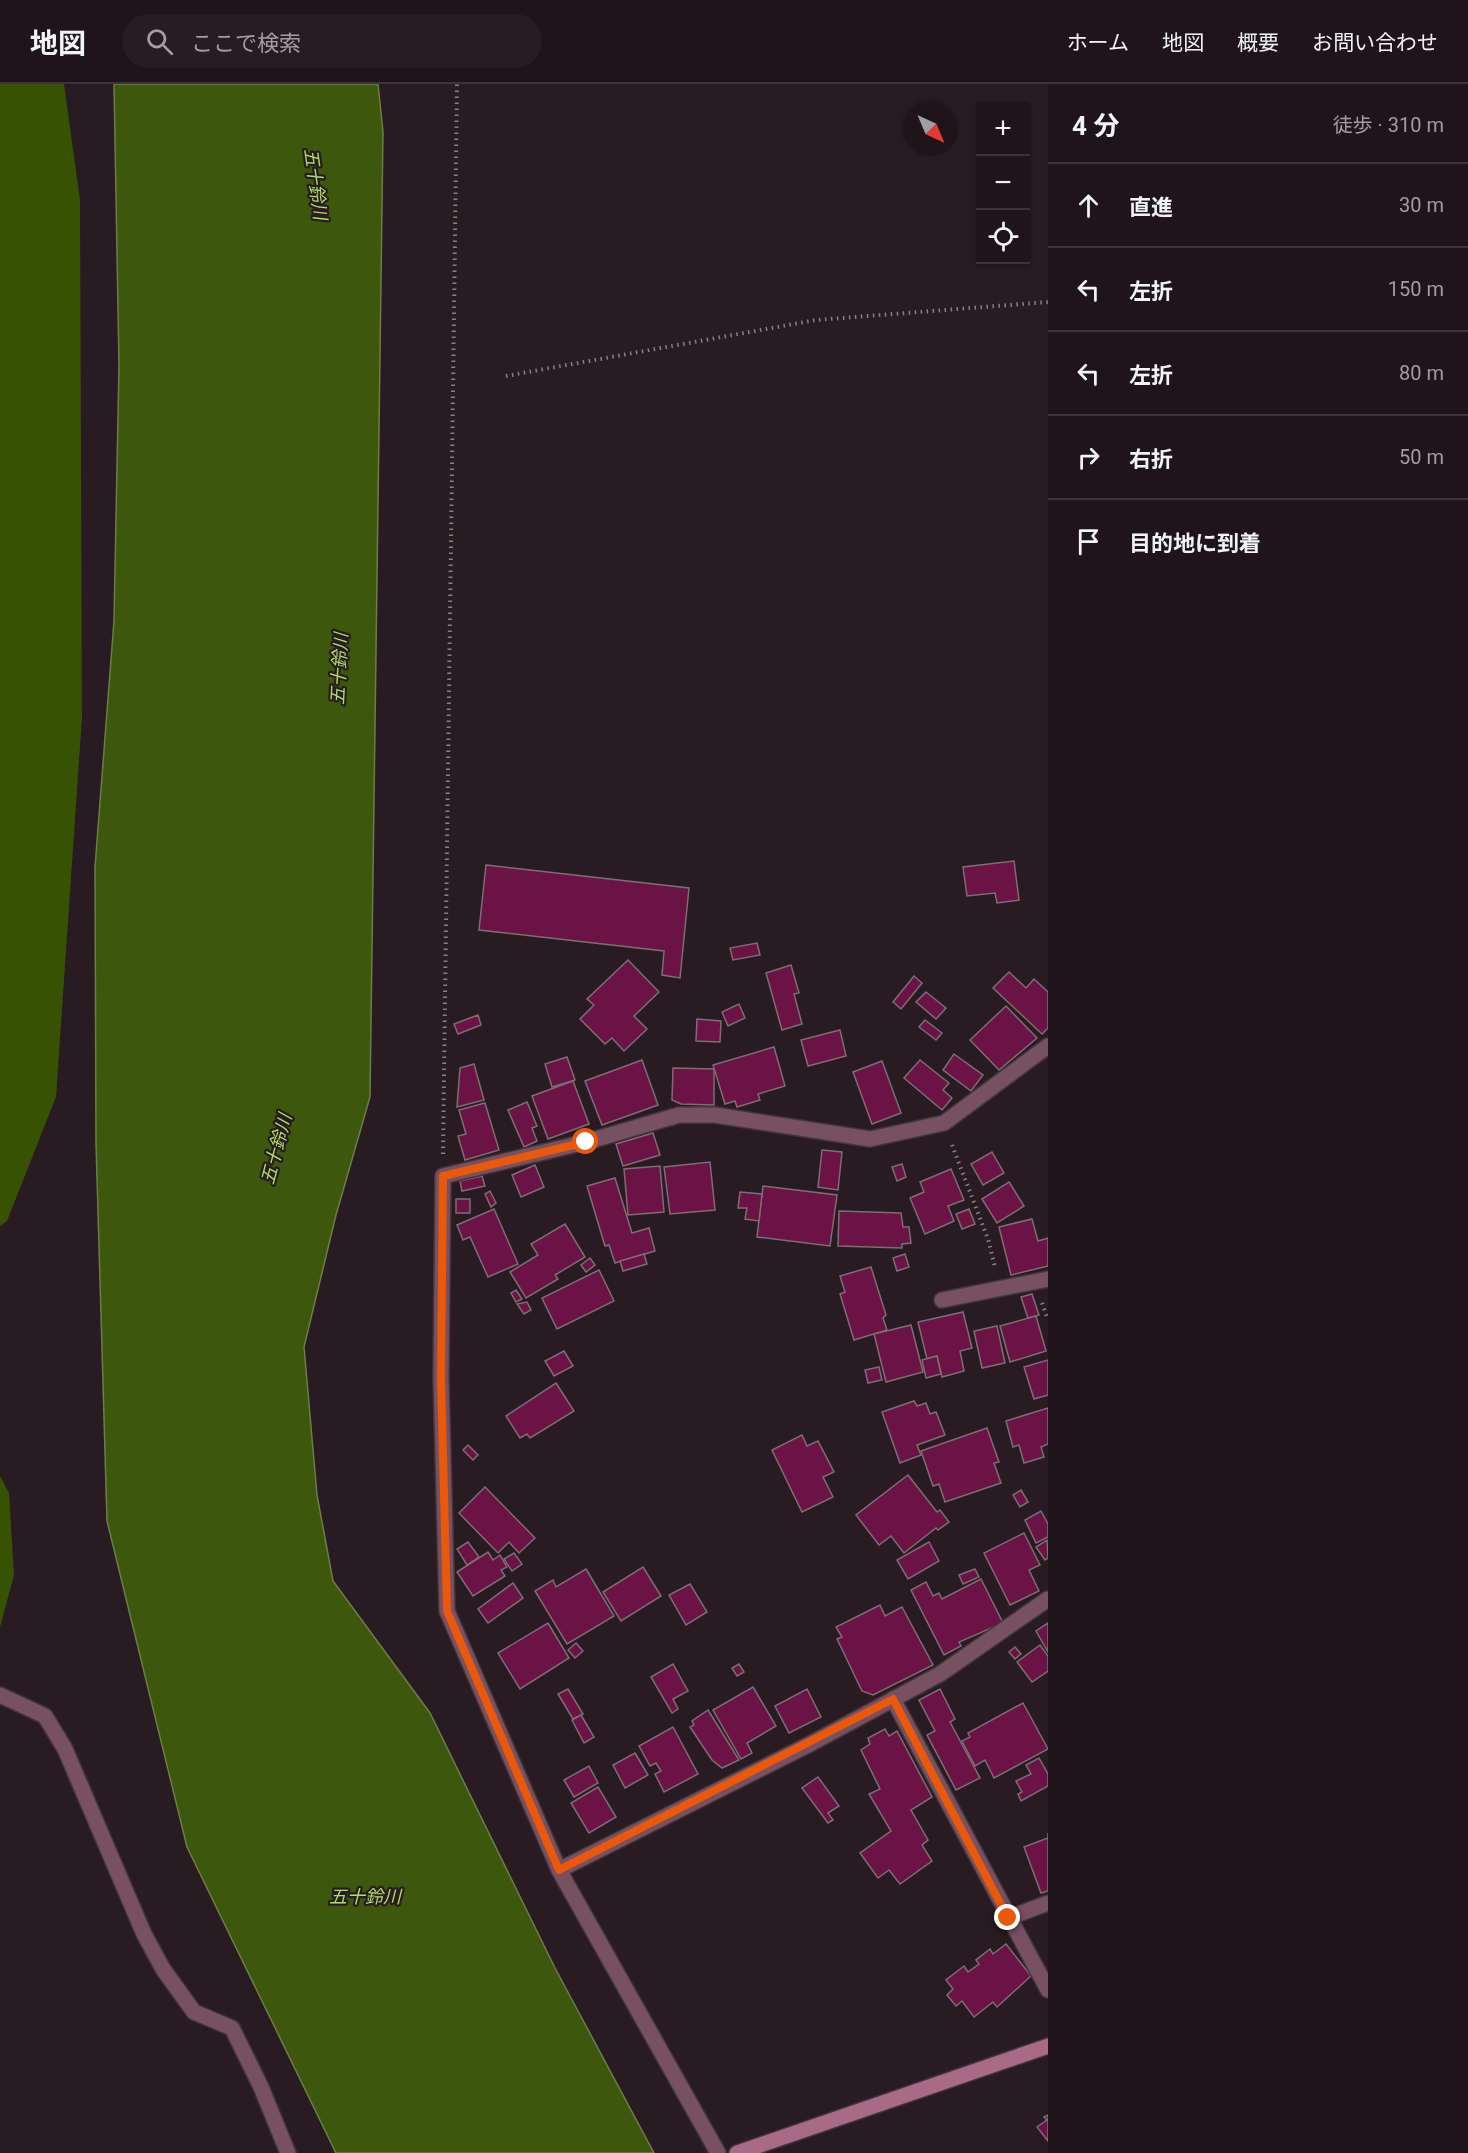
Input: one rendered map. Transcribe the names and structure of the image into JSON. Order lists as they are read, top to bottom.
{
  "water": ["五十鈴川"],
  "north": "bottom right",
  "page": {
    "header": "地図",
    "search": "ここで検索",
    "nav": [
      "ホーム",
      "地図",
      "概要",
      "お問い合わせ"
    ],
    "heading": ["4 分", "徒歩 · 310 m"],
    "map_buttons": ["+", "−"],
    "list": [
      ["直進", "30 m"],
      ["左折", "150 m"],
      ["左折", "80 m"],
      ["右折", "50 m"],
      "目的地に到着"
    ]
  }
}
